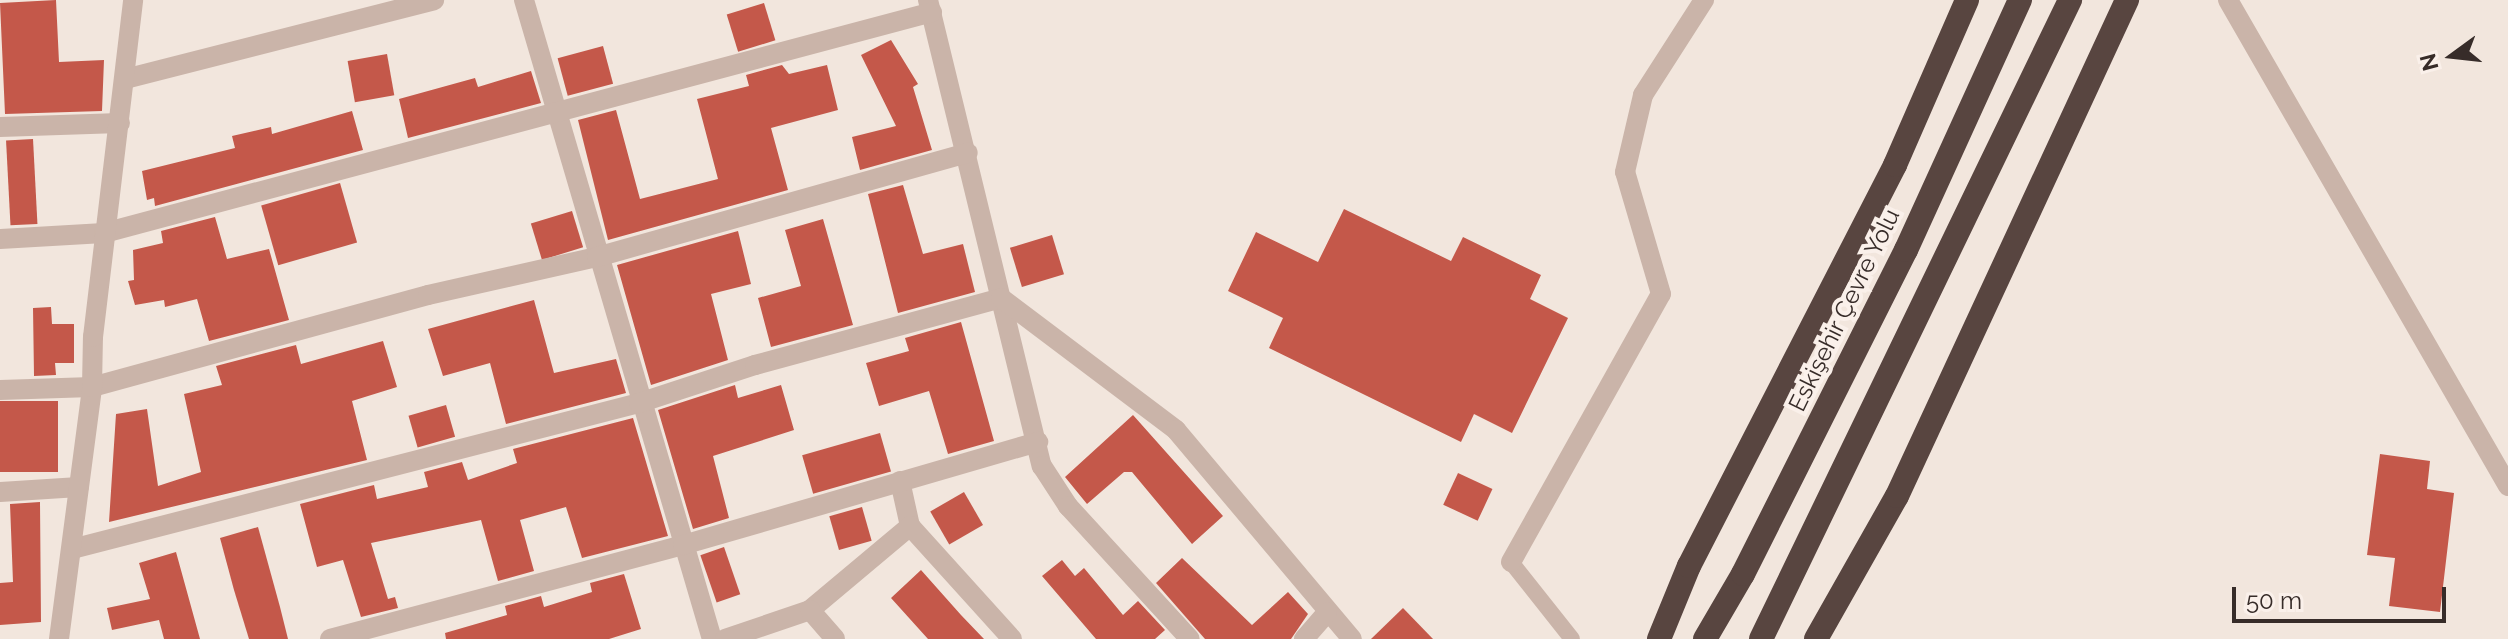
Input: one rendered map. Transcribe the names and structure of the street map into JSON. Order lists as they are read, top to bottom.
{
  "streets": {
    "highway": ["Eskişehir Çevre Yolu"]
  },
  "scale_bar": "50 m",
  "north": "left"
}
